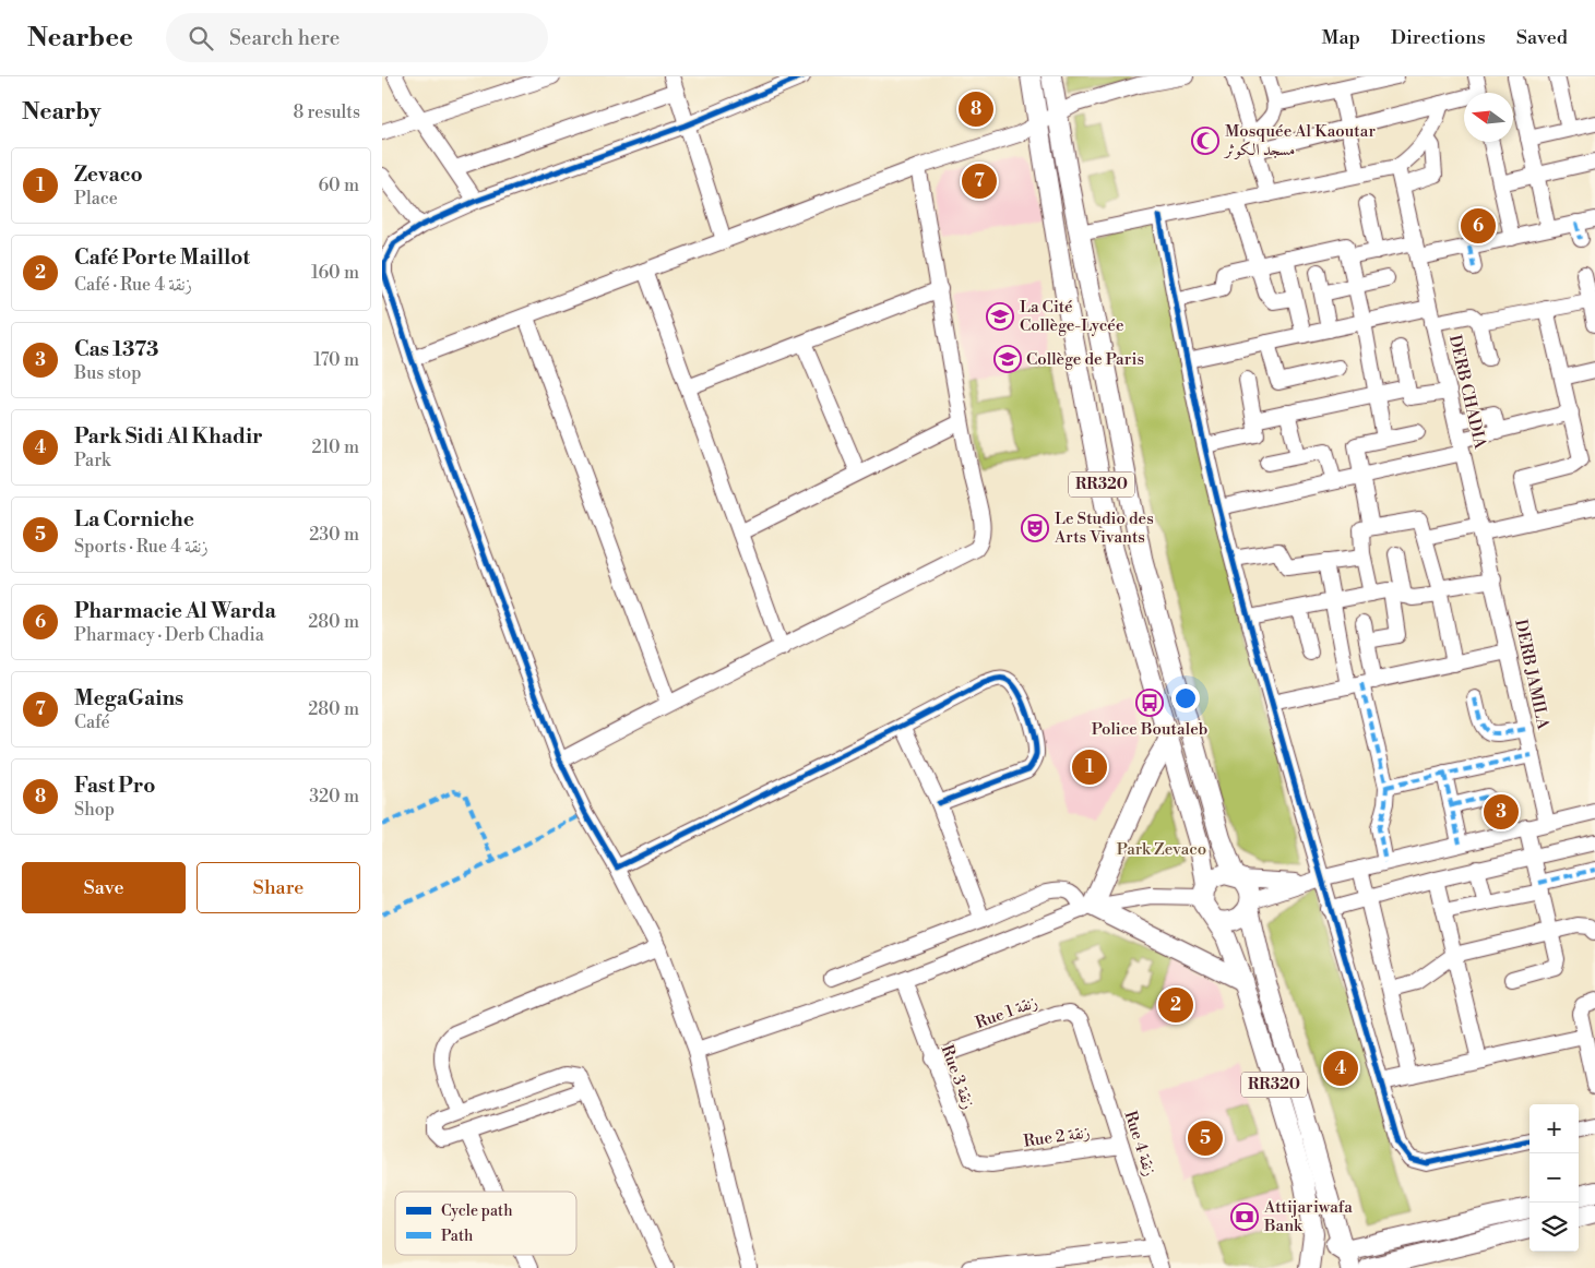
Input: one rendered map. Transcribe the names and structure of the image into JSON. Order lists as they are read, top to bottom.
{
  "streets": {
    "main road": ["RR320"],
    "street": [
      "DERB CHADIA",
      "DERB JAMILA",
      "Rue 1 زنقة",
      "Rue 3 زنقة",
      "Rue 2 زنقة",
      "Rue 4 زنقة"
    ]
  },
  "crossings": [
    ["DERB CHADIA", "DERB JAMILA"],
    ["Rue 1 زنقة", "Rue 3 زنقة"],
    ["Rue 1 زنقة", "Rue 4 زنقة"],
    ["Rue 3 زنقة", "Rue 2 زنقة"],
    ["Rue 2 زنقة", "Rue 4 زنقة"]
  ],
  "parks": ["Park Zevaco"],
  "places": {
    "mosque": ["Mosquée Al Kaoutar مسجد الكوثر"],
    "school or university": ["La Cité Collège-Lycée", "Collège de Paris"],
    "theatre": ["Le Studio des Arts Vivants"],
    "bus stop": ["Police Boutaleb"],
    "bank": ["Attijariwafa Bank"]
  },
  "legend": ["Cycle path", "Path"],
  "north": "left",
  "page": {
    "header": "Nearbee",
    "search": "Search here",
    "nav": ["Map", "Directions", "Saved"],
    "heading": ["Nearby", "8 results"],
    "pins": [
      "8",
      "7",
      "6",
      "1",
      "3",
      "2",
      "4",
      "5"
    ],
    "list": [
      {
        "mark": "1",
        "name": "Zevaco",
        "note": "Place",
        "value": "60 m"
      },
      {
        "mark": "2",
        "name": "Café Porte Maillot",
        "note": "Café · Rue 4 زنقة",
        "value": "160 m"
      },
      {
        "mark": "3",
        "name": "Cas 1373",
        "note": "Bus stop",
        "value": "170 m"
      },
      {
        "mark": "4",
        "name": "Park Sidi Al Khadir",
        "note": "Park",
        "value": "210 m"
      },
      {
        "mark": "5",
        "name": "La Corniche",
        "note": "Sports · Rue 4 زنقة",
        "value": "230 m"
      },
      {
        "mark": "6",
        "name": "Pharmacie Al Warda",
        "note": "Pharmacy · Derb Chadia",
        "value": "280 m"
      },
      {
        "mark": "7",
        "name": "MegaGains",
        "note": "Café",
        "value": "280 m"
      },
      {
        "mark": "8",
        "name": "Fast Pro",
        "note": "Shop",
        "value": "320 m"
      }
    ],
    "buttons": ["Save", "Share"],
    "map_buttons": ["+", "−"]
  }
}
